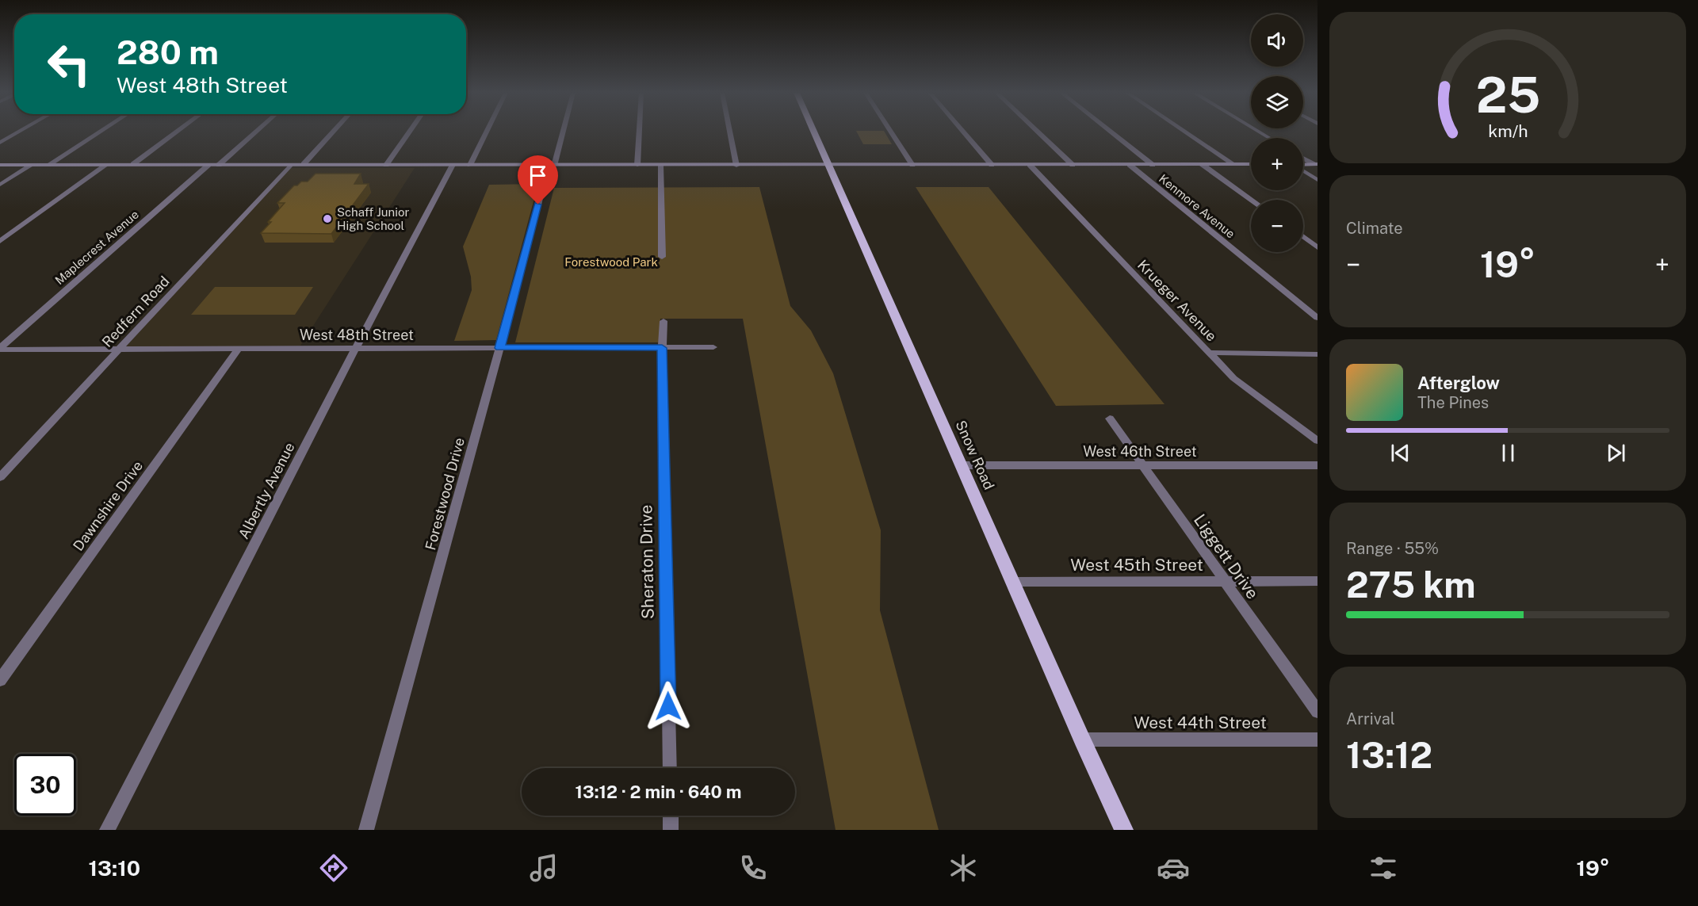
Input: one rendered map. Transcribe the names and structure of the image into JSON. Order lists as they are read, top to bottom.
{
  "streets": {
    "main road": ["Snow Road"],
    "street": [
      "Kenmore Avenue",
      "Maplecrest Avenue",
      "Krueger Avenue",
      "Redfern Road",
      "West 48th Street",
      "West 46th Street",
      "Albertly Avenue",
      "Forestwood Drive",
      "Dawnshire Drive",
      "Liggett Drive",
      "Sheraton Drive",
      "West 45th Street",
      "West 44th Street"
    ]
  },
  "crossings": [
    ["Maplecrest Avenue", "West 48th Street"],
    ["Redfern Road", "West 48th Street"],
    ["West 48th Street", "Albertly Avenue"],
    ["West 48th Street", "Forestwood Drive"],
    ["West 48th Street", "Dawnshire Drive"],
    ["West 48th Street", "Sheraton Drive"],
    ["West 46th Street", "Snow Road"],
    ["West 46th Street", "Liggett Drive"],
    ["Snow Road", "West 45th Street"],
    ["Snow Road", "West 44th Street"],
    ["Liggett Drive", "West 45th Street"]
  ],
  "parks": ["Forestwood Park"],
  "places": ["Schaff Junior High School"],
  "page": {
    "map_buttons": ["+", "−"],
    "turn": ["280 m", "West 48th Street"],
    "tile": [
      "Climate",
      ["Range · 55%", "275 km"],
      ["Arrival", "13:12"]
    ],
    "heat": ["−", "19°", "+"],
    "song": ["Afterglow", "The Pines"],
    "limit": "30",
    "trip": "13:12 · 2 min · 640 m",
    "tabs": ["13:10", "19°"],
    "gauge": ["25", "km/h"]
  }
}
